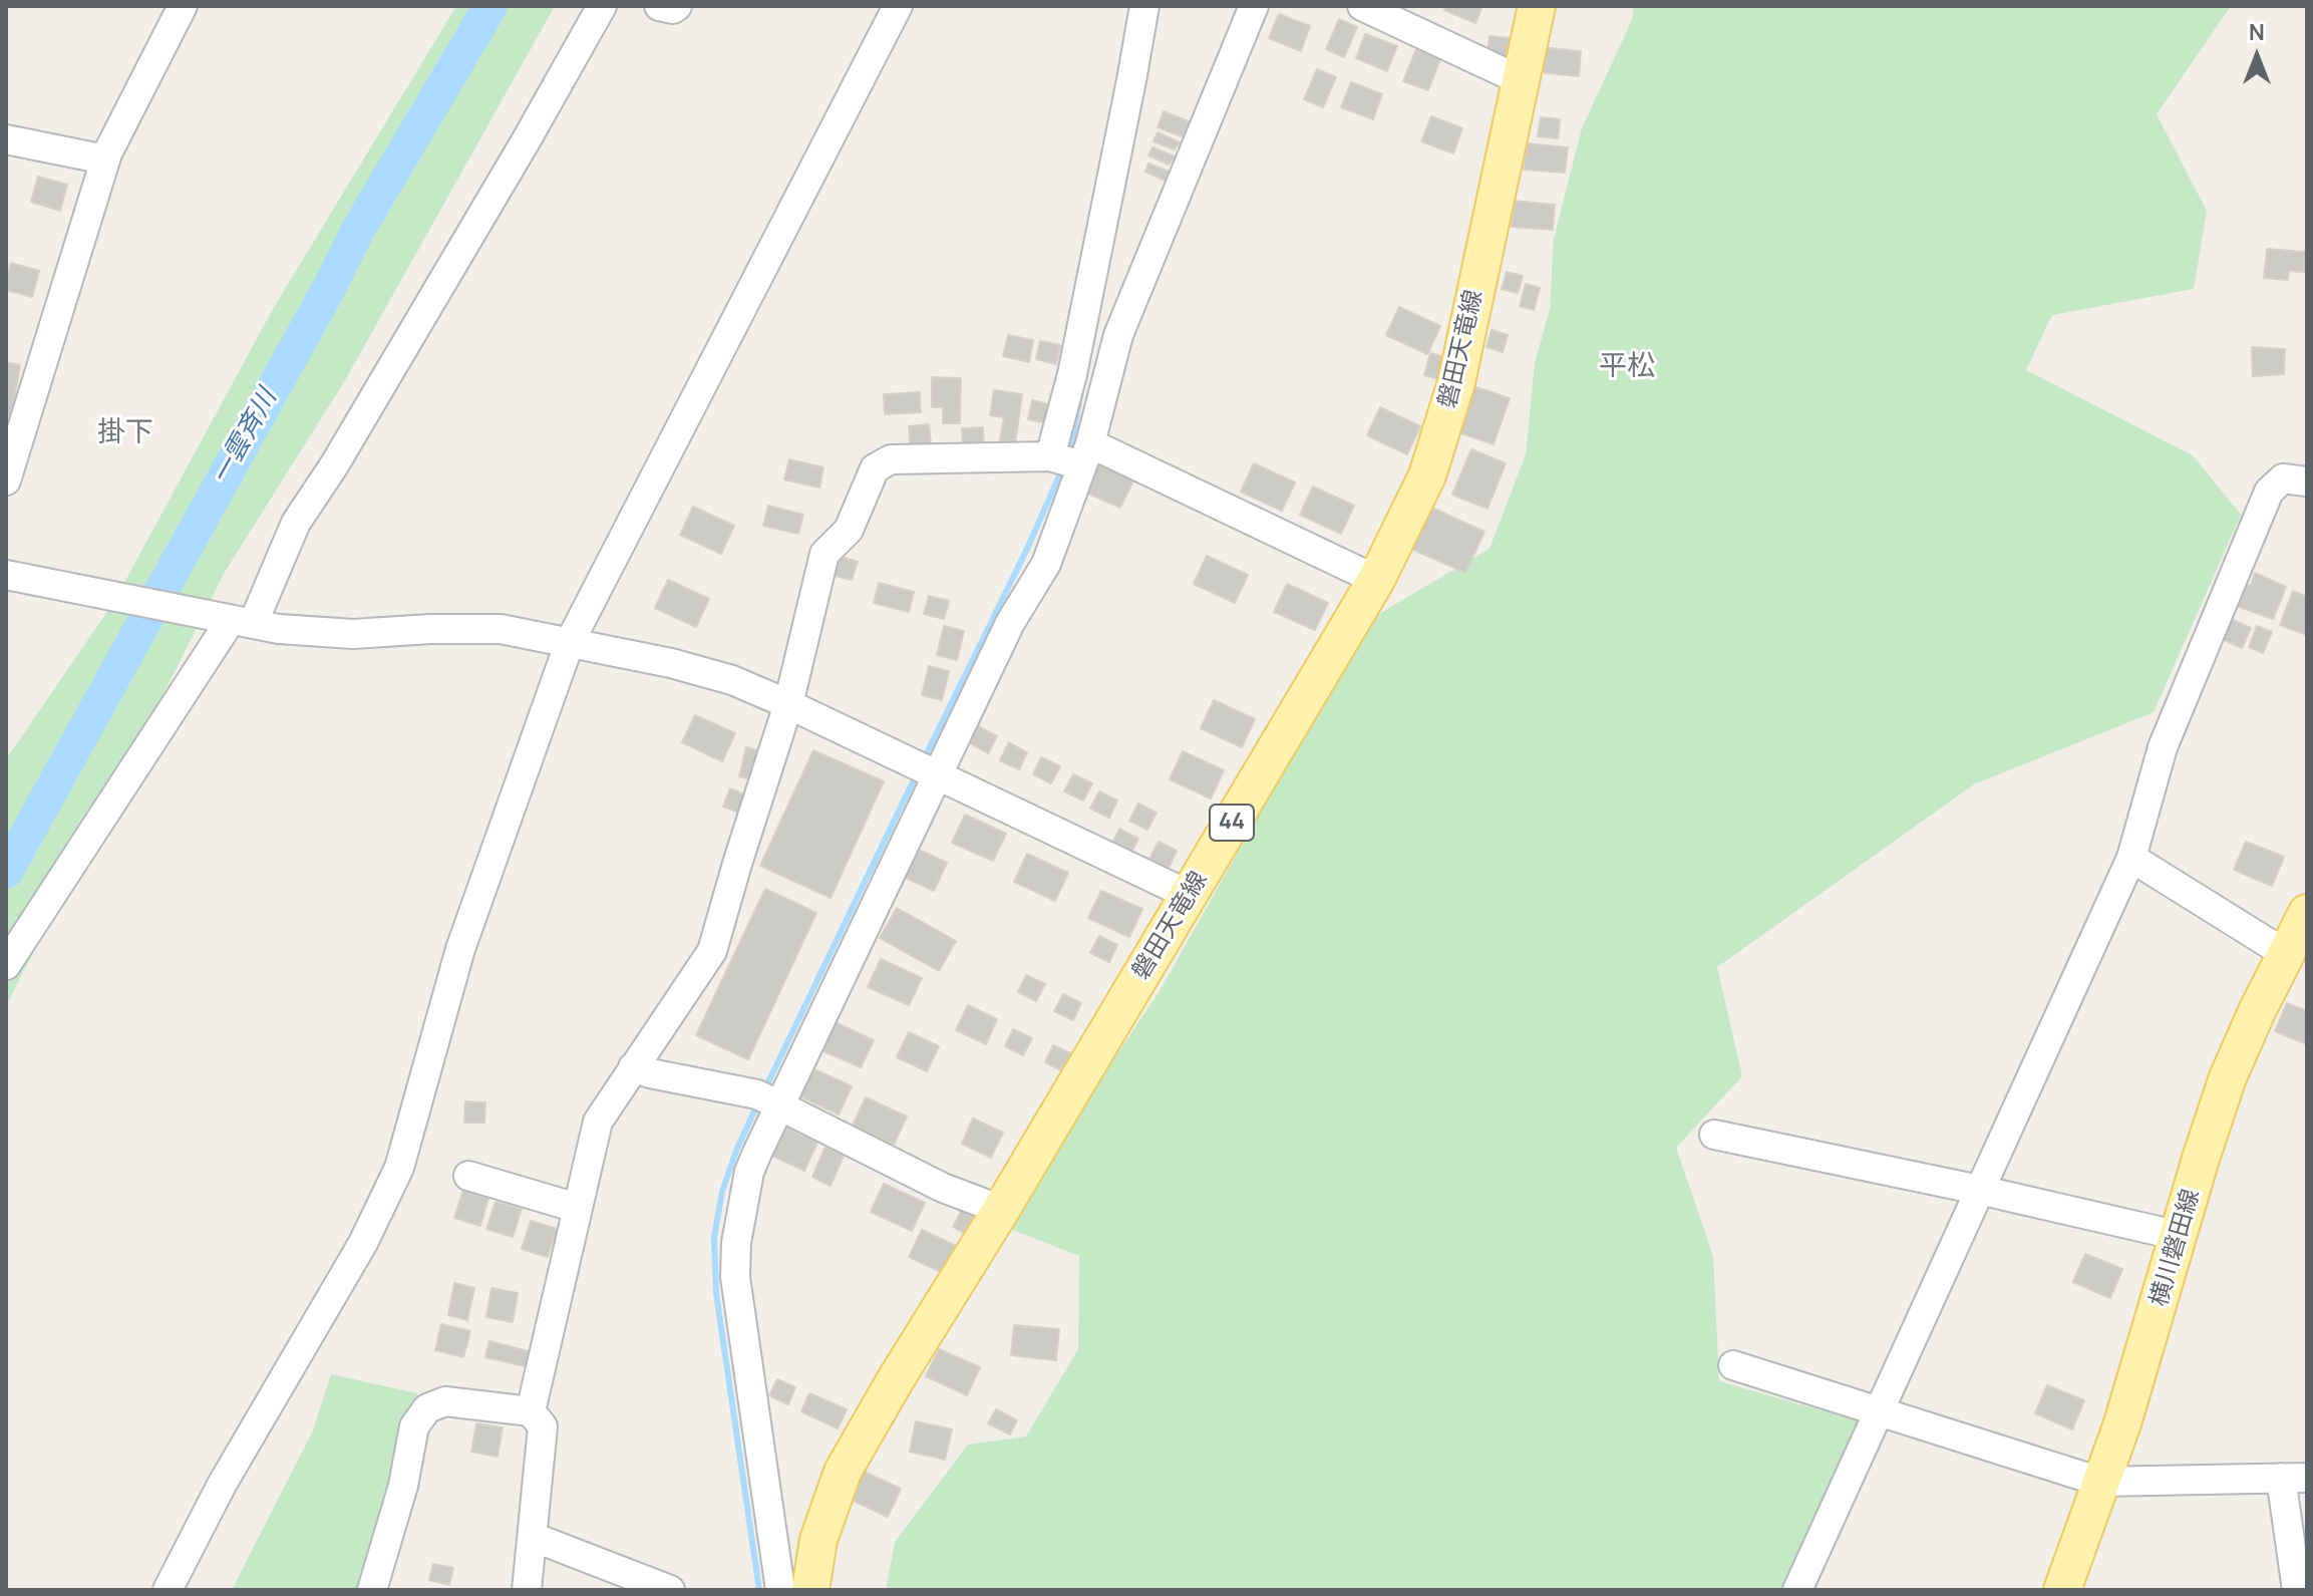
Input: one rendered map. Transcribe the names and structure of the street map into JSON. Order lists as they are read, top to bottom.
{
  "streets": {
    "main road": ["磐田天竜線", "44", "横川磐田線"]
  },
  "districts": ["平松", "掛下"],
  "water": ["一雲斉川"],
  "north": "top"
}
